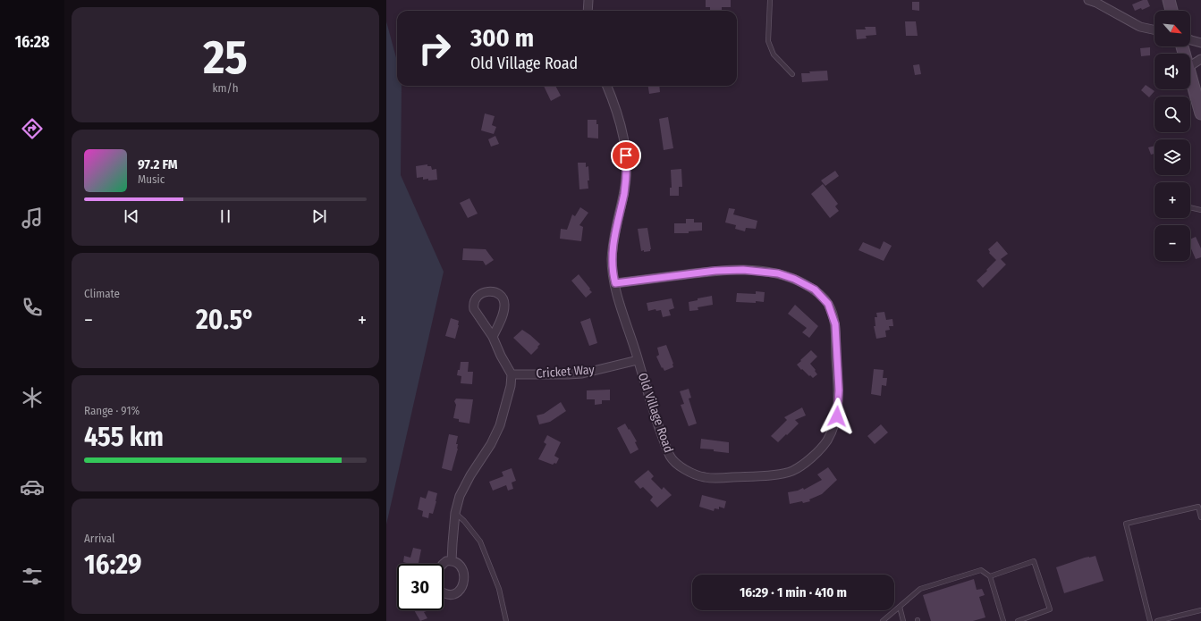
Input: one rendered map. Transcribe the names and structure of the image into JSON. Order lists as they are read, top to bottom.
{
  "streets": {
    "street": ["Cricket Way", "Old Village Road"]
  },
  "crossings": [
    ["Cricket Way", "Old Village Road"]
  ],
  "north": "bottom right",
  "page": {
    "tabs": "16:28",
    "tile": [
      ["25", "km/h"],
      "Climate",
      ["Range · 91%", "455 km"],
      ["Arrival", "16:29"]
    ],
    "map_buttons": ["+", "−"],
    "turn": ["300 m", "Old Village Road"],
    "song": ["97.2 FM", "Music"],
    "heat": ["−", "20.5°", "+"],
    "limit": "30",
    "trip": "16:29 · 1 min · 410 m"
  }
}
